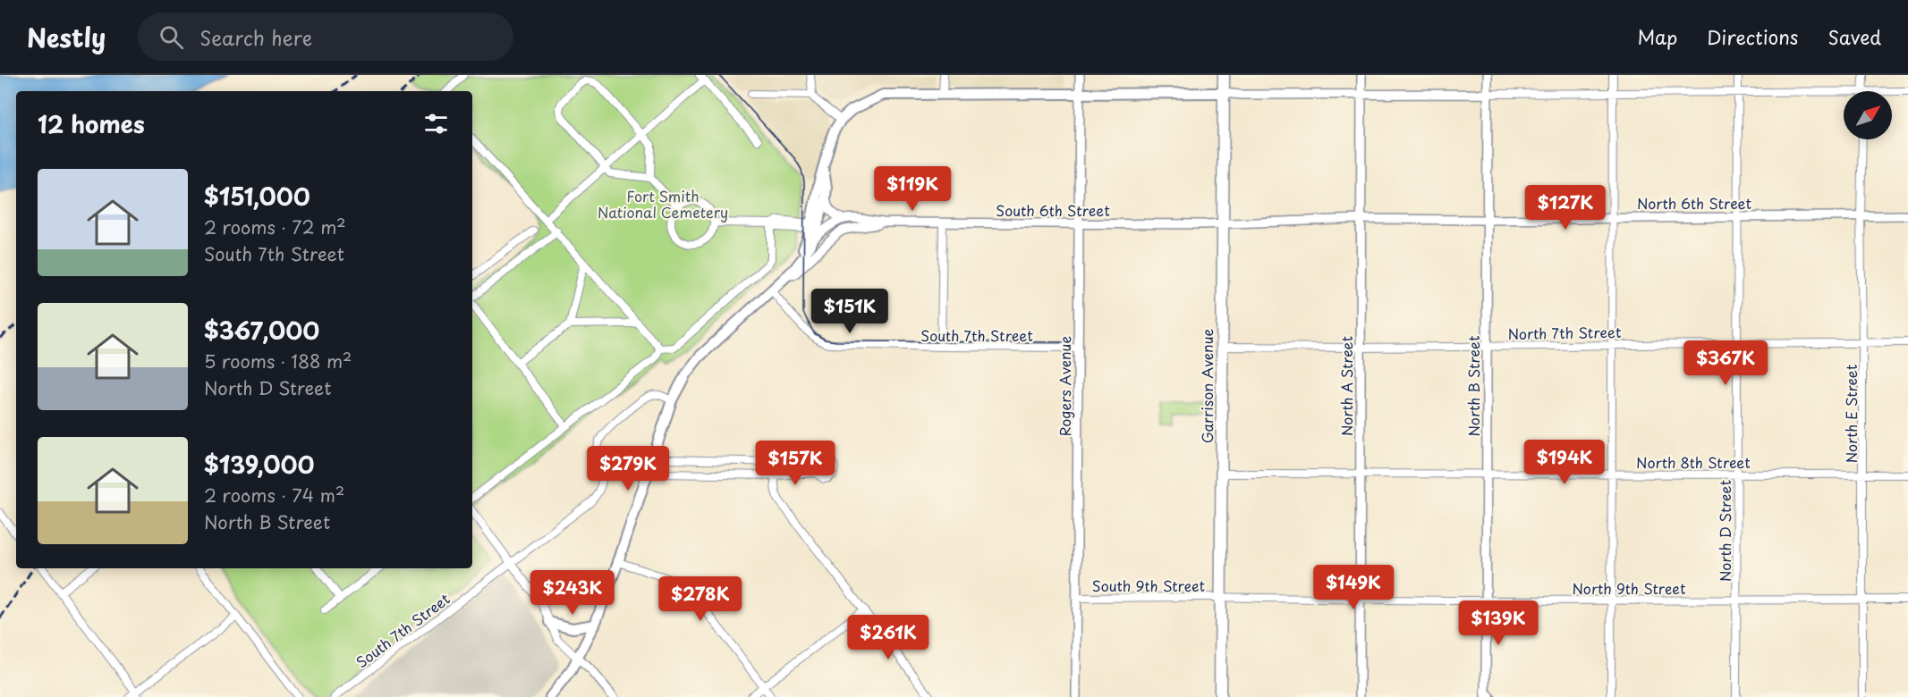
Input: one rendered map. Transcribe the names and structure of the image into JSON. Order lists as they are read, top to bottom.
{
  "streets": {
    "main road": ["South 6th Street", "Garrison Avenue"],
    "street": [
      "North 6th Street",
      "North 7th Street",
      "South 7th Street",
      "Rogers Avenue",
      "North A Street",
      "North B Street",
      "North E Street",
      "North 8th Street",
      "North D Street",
      "South 9th Street",
      "North 9th Street"
    ]
  },
  "crossings": [
    ["North 6th Street", "South 6th Street"],
    ["North 6th Street", "Garrison Avenue"],
    ["North 6th Street", "North A Street"],
    ["North 6th Street", "North B Street"],
    ["North 6th Street", "North E Street"],
    ["North 6th Street", "North D Street"],
    ["South 6th Street", "South 7th Street"],
    ["South 6th Street", "Rogers Avenue"],
    ["South 6th Street", "Garrison Avenue"],
    ["North 7th Street", "Garrison Avenue"],
    ["North 7th Street", "North A Street"],
    ["North 7th Street", "North B Street"],
    ["North 7th Street", "North E Street"],
    ["North 7th Street", "North D Street"],
    ["South 7th Street", "Rogers Avenue"],
    ["Rogers Avenue", "South 9th Street"],
    ["Garrison Avenue", "North 8th Street"],
    ["Garrison Avenue", "South 9th Street"],
    ["Garrison Avenue", "North 9th Street"],
    ["North A Street", "North 8th Street"],
    ["North A Street", "North 9th Street"],
    ["North B Street", "North 8th Street"],
    ["North B Street", "North 9th Street"],
    ["North E Street", "North 8th Street"],
    ["North E Street", "North 9th Street"],
    ["North 8th Street", "North D Street"],
    ["North D Street", "North 9th Street"],
    ["South 9th Street", "North 9th Street"]
  ],
  "parks": ["Fort Smith National Cemetery"],
  "north": "top right",
  "page": {
    "header": "Nestly",
    "search": "Search here",
    "nav": ["Map", "Directions", "Saved"],
    "heading": "12 homes",
    "list": [
      {
        "name": "$151,000",
        "note": "2 rooms · 72 m² · South 7th Street"
      },
      {
        "name": "$367,000",
        "note": "5 rooms · 188 m² · North D Street"
      },
      {
        "name": "$139,000",
        "note": "2 rooms · 74 m² · North B Street"
      }
    ],
    "price": [
      "$119K",
      "$127K",
      "$151K",
      "$367K",
      "$194K",
      "$157K",
      "$279K",
      "$149K",
      "$243K",
      "$278K",
      "$139K",
      "$261K"
    ]
  }
}
